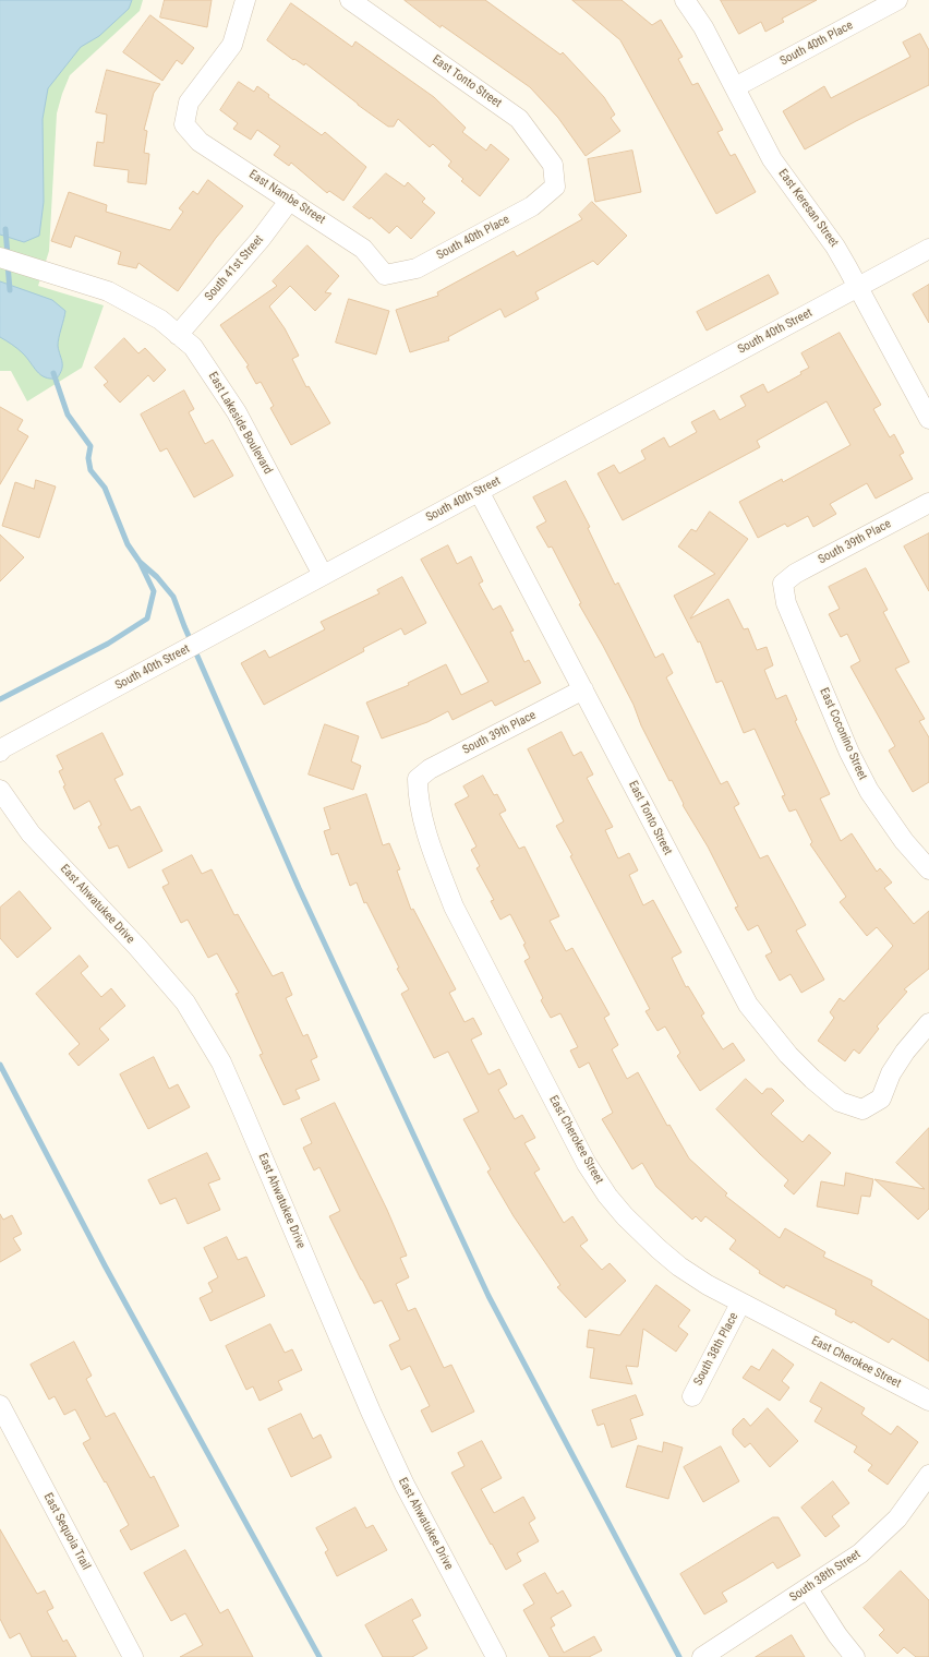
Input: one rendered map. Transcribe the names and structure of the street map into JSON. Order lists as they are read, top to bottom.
{
  "streets": {
    "street": [
      "South 40th Place",
      "East Tonto Street",
      "East Nambe Street",
      "East Keresan Street",
      "South 41st Street",
      "South 40th Street",
      "East Lakeside Boulevard",
      "South 39th Place",
      "East Coconino Street",
      "East Ahwatukee Drive",
      "East Cherokee Street",
      "South 38th Place",
      "East Sequoia Trail",
      "South 38th Street"
    ]
  },
  "crossings": [
    ["South 40th Place", "East Tonto Street"],
    ["South 40th Place", "East Nambe Street"],
    ["South 40th Place", "East Keresan Street"],
    ["East Tonto Street", "South 40th Street"],
    ["East Tonto Street", "South 39th Place"],
    ["East Nambe Street", "South 41st Street"],
    ["East Keresan Street", "South 40th Street"],
    ["South 41st Street", "East Lakeside Boulevard"],
    ["South 40th Street", "East Lakeside Boulevard"],
    ["South 39th Place", "East Coconino Street"],
    ["South 39th Place", "East Cherokee Street"],
    ["East Cherokee Street", "South 38th Place"]
  ]
}
